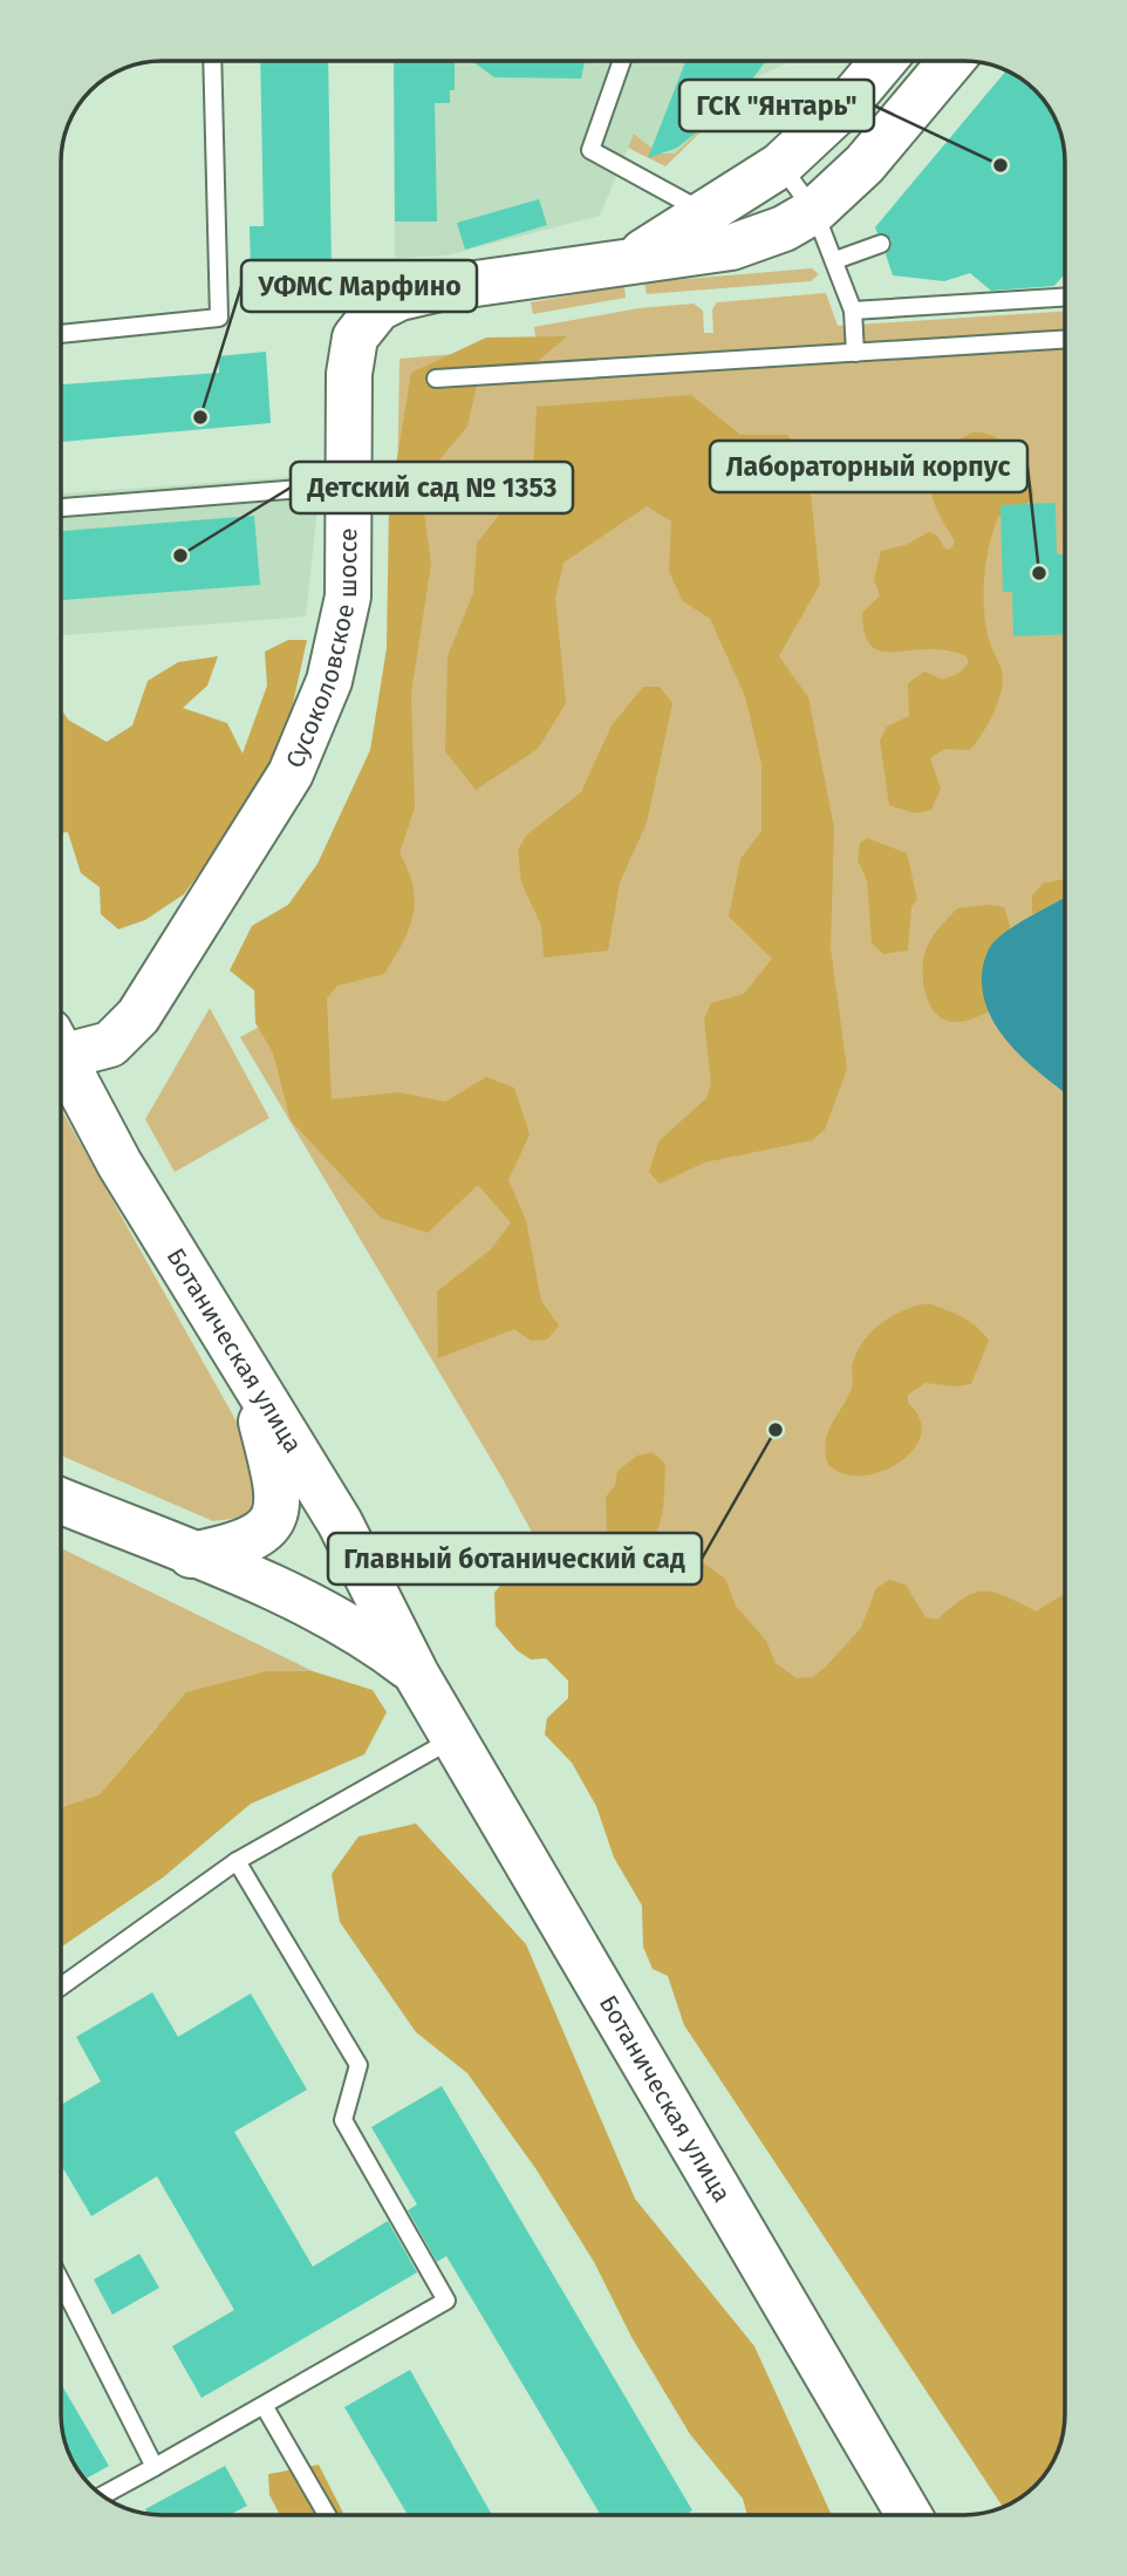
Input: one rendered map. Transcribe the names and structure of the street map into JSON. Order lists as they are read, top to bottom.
{
  "streets": {
    "main road": ["Сусоколовское шоссе", "Ботаническая улица"]
  },
  "places": [
    "ГСК \"Янтарь\"",
    "УФМС Марфино",
    "Детский сад № 1353",
    "Лабораторный корпус",
    "Главный ботанический сад"
  ]
}
